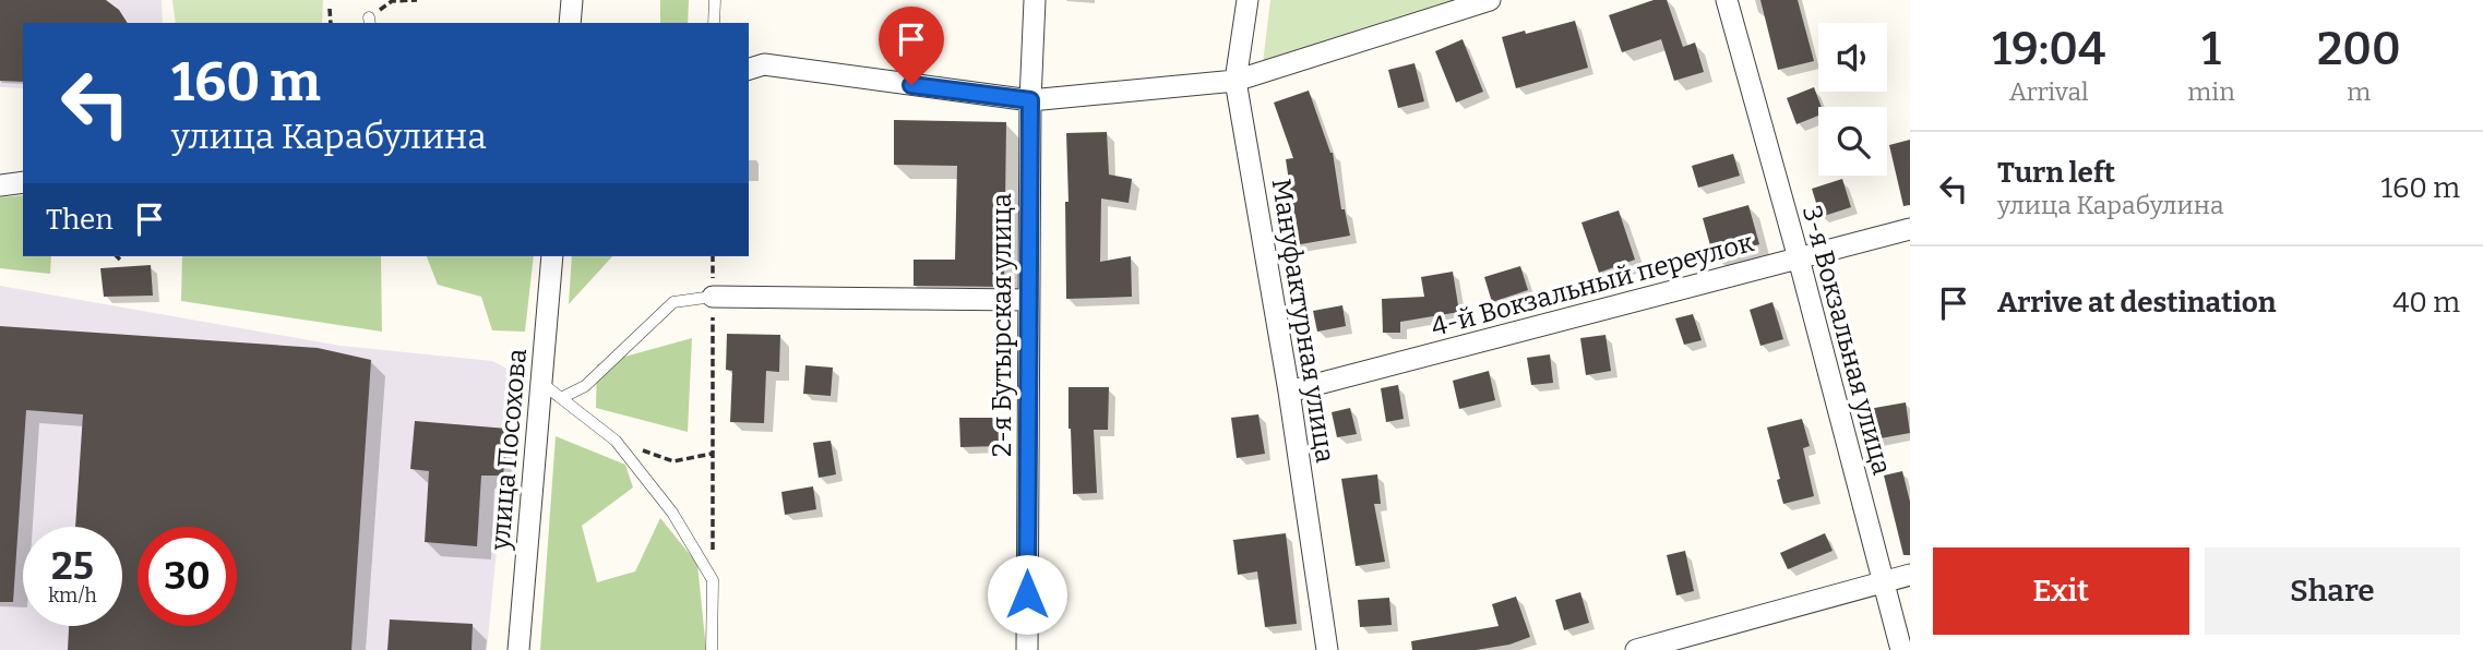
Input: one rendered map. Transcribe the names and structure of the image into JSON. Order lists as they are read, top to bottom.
{
  "streets": {
    "street": [
      "4-й Вокзальный переулок",
      "Мануфактурная улица",
      "2-я Бутырская улица",
      "3-я Вокзальная улица",
      "улица Посохова"
    ]
  },
  "crossings": [
    ["4-й Вокзальный переулок", "Мануфактурная улица"],
    ["4-й Вокзальный переулок", "3-я Вокзальная улица"]
  ],
  "page": {
    "eta": [
      "19:04",
      "Arrival",
      "1",
      "min",
      "200",
      "m"
    ],
    "turn": ["160 m", "улица Карабулина"],
    "list": [
      {
        "name": "Turn left",
        "note": "улица Карабулина",
        "value": "160 m"
      },
      {
        "name": "Arrive at destination",
        "value": "40 m"
      }
    ],
    "then": "Then",
    "speed": "25 km/h",
    "limit": "30",
    "buttons": ["Exit", "Share"]
  }
}
